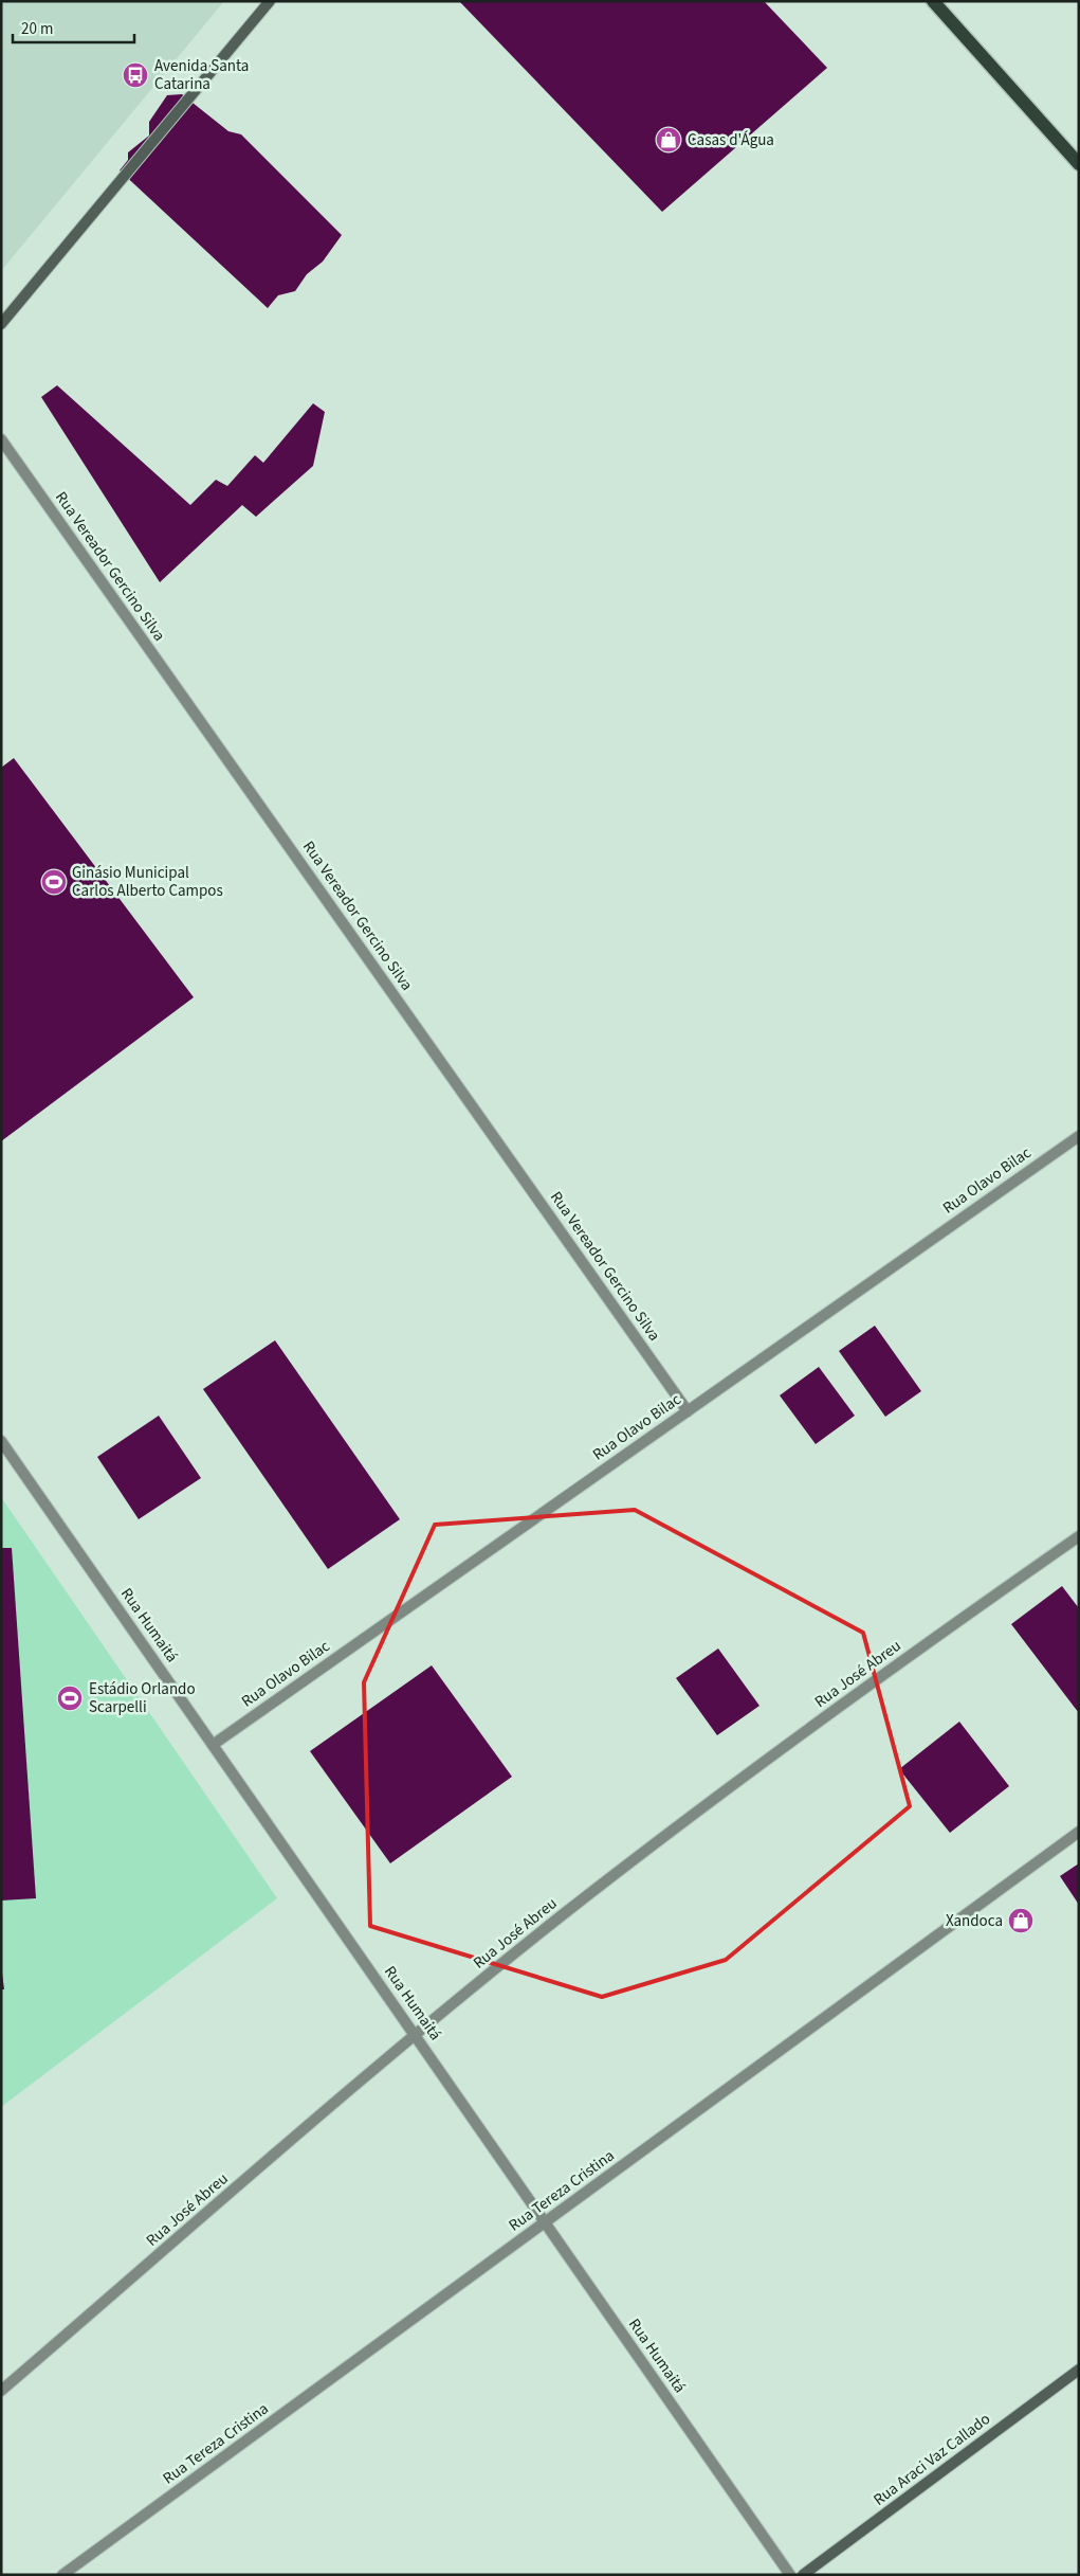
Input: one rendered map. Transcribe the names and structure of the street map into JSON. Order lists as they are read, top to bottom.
{
  "streets": {
    "street": [
      "Rua Vereador Gercino Silva",
      "Rua Olavo Bilac",
      "Rua Humaitá",
      "Rua José Abreu",
      "Rua Tereza Cristina",
      "Rua Araci Vaz Callado"
    ]
  },
  "crossings": [
    ["Rua Vereador Gercino Silva", "Rua Olavo Bilac"],
    ["Rua Olavo Bilac", "Rua Humaitá"],
    ["Rua Humaitá", "Rua José Abreu"],
    ["Rua Humaitá", "Rua Tereza Cristina"]
  ],
  "places": {
    "bus stop": ["Avenida Santa Catarina"],
    "shop": ["Casas d'Água", "Xandoca"],
    "sports": ["Ginásio Municipal Carlos Alberto Campos", "Estádio Orlando Scarpelli"]
  },
  "scale_bar": "20 m"
}
